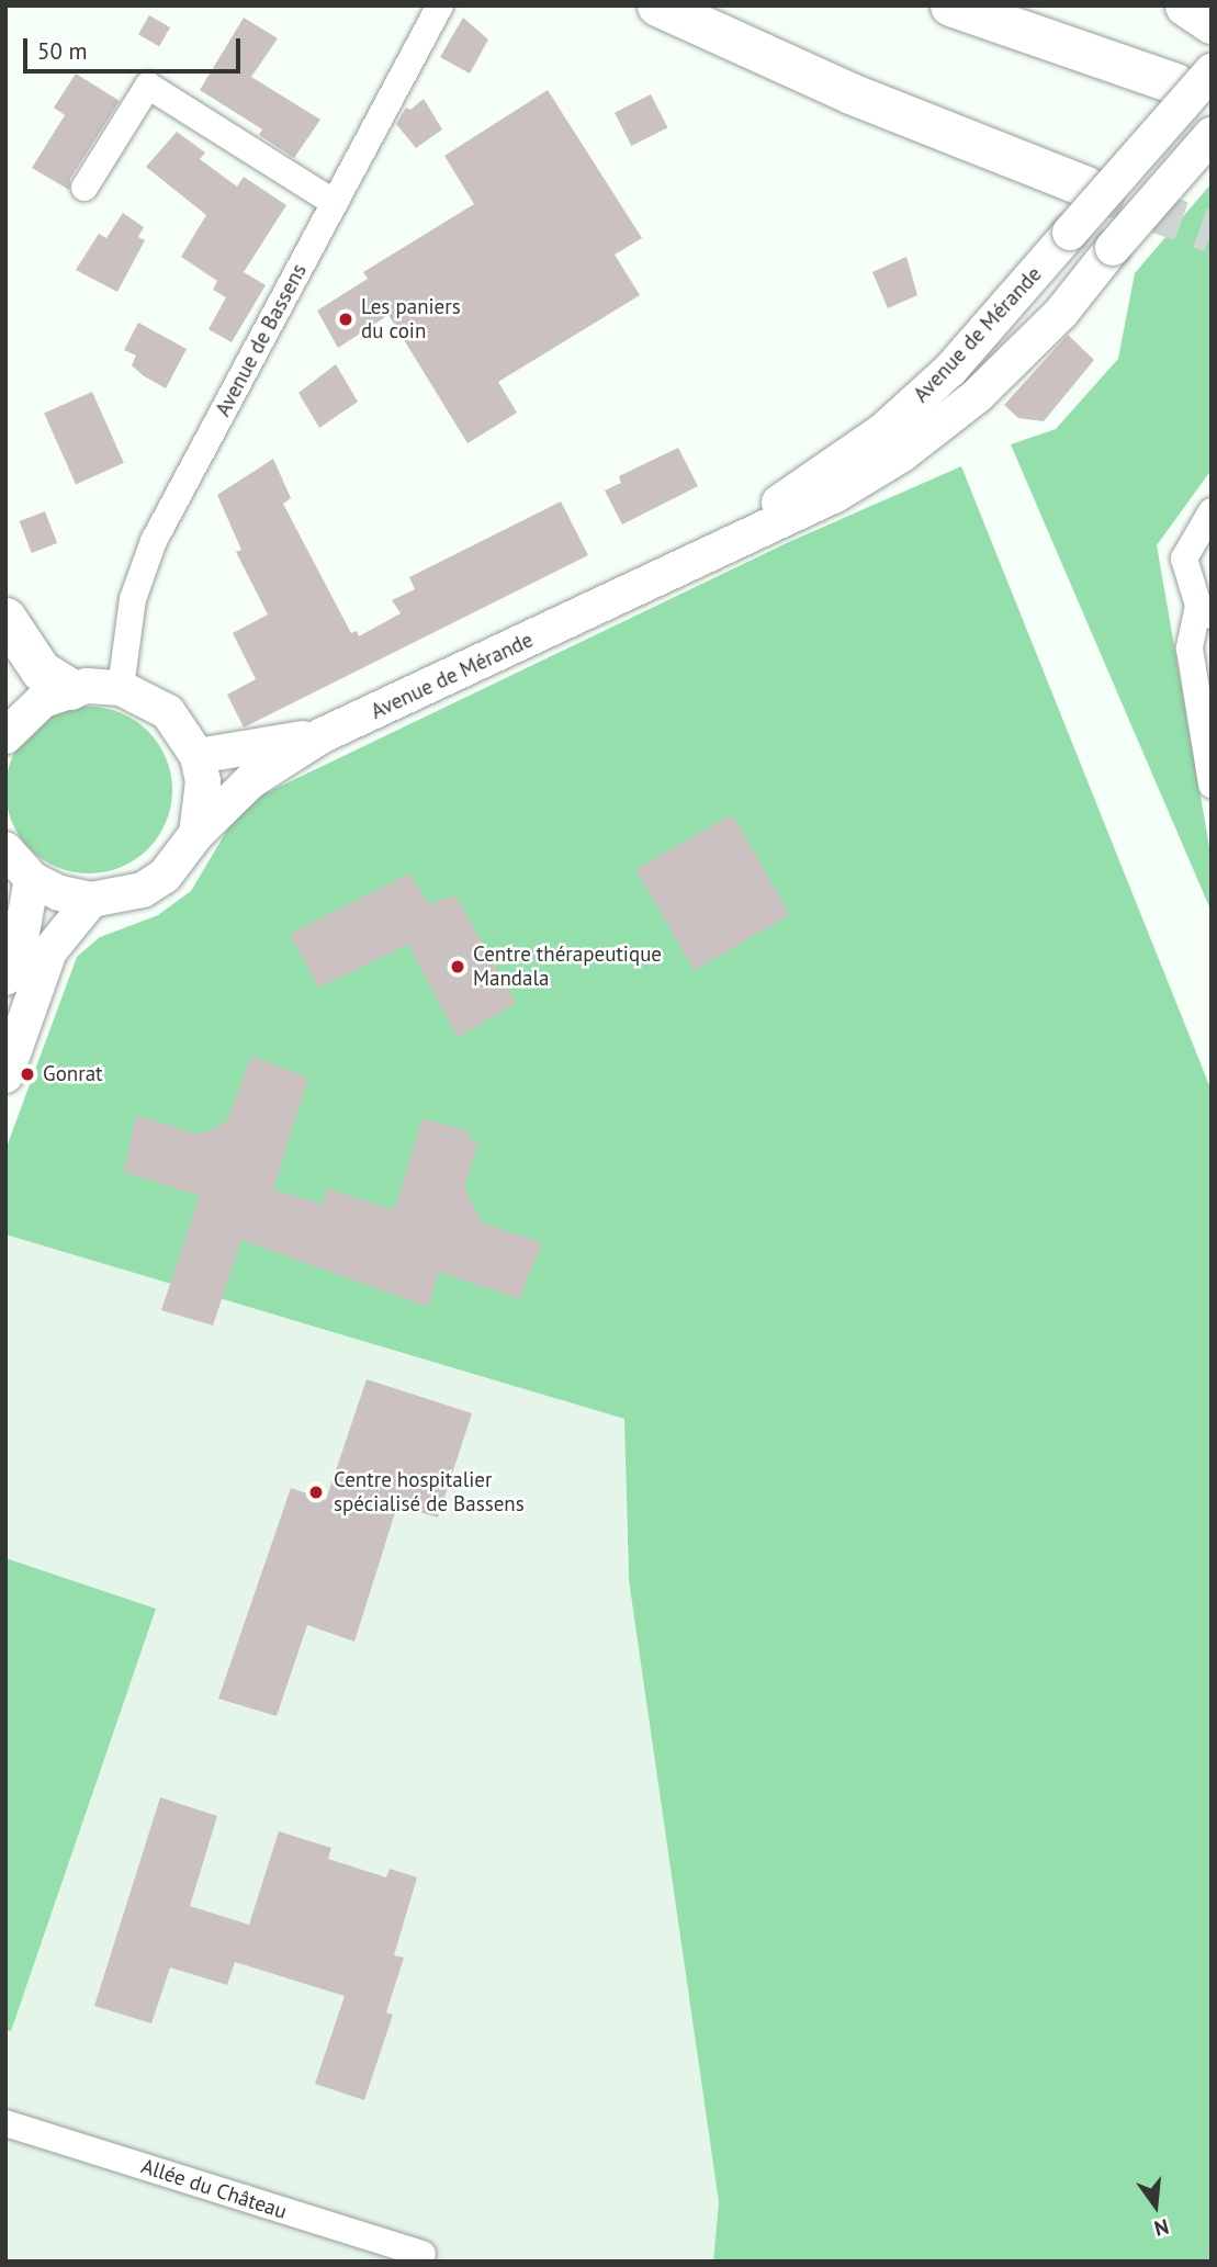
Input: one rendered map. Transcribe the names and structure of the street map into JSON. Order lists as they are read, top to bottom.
{
  "streets": {
    "main road": ["Avenue de Mérande"],
    "street": ["Avenue de Bassens", "Allée du Château"]
  },
  "places": [
    "Les paniers du coin",
    "Centre thérapeutique Mandala",
    "Gonrat",
    "Centre hospitalier spécialisé de Bassens"
  ],
  "scale_bar": "50 m",
  "north": "bottom"
}
